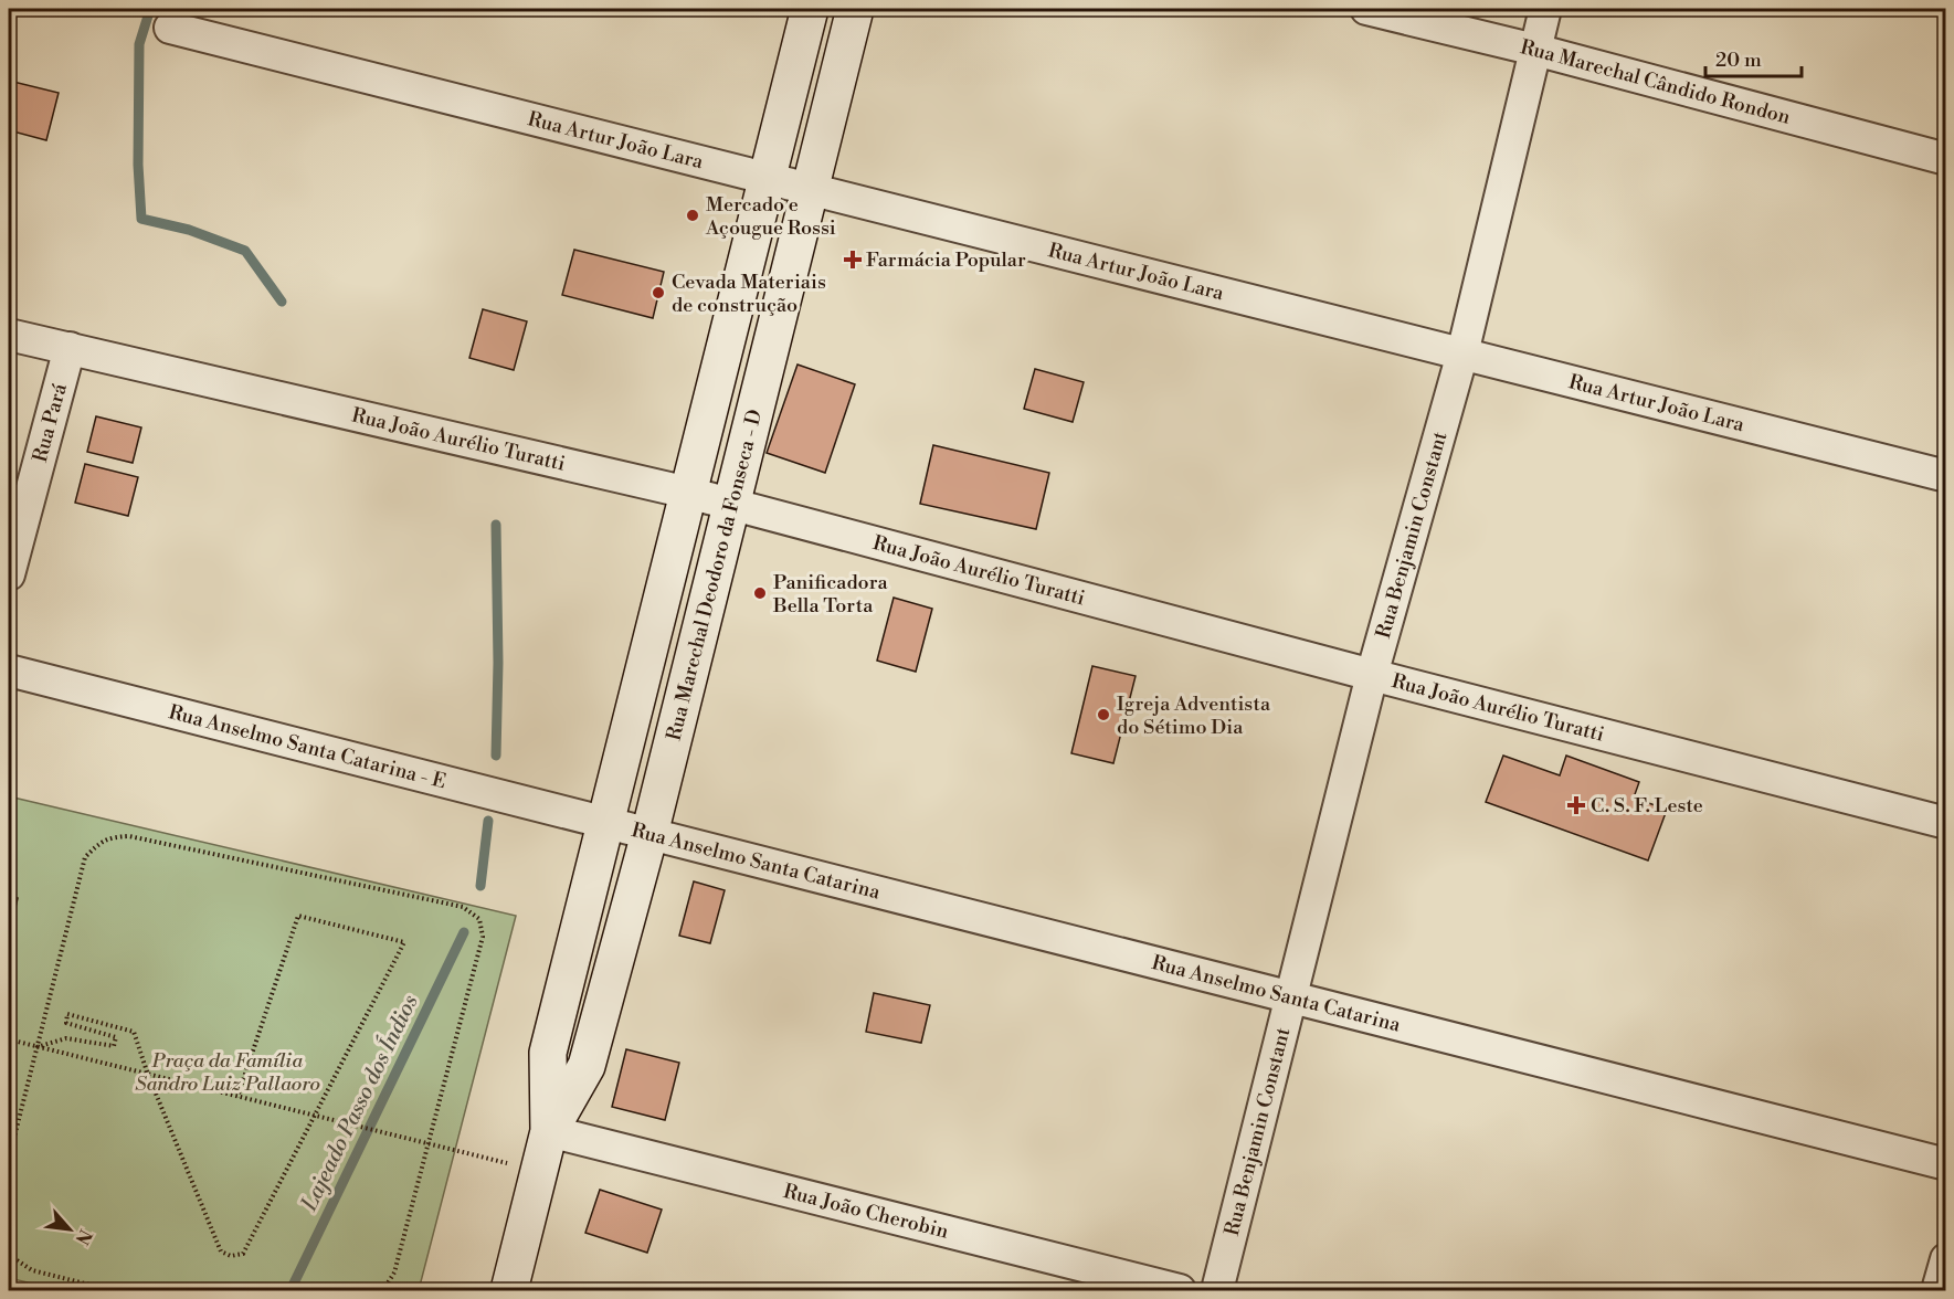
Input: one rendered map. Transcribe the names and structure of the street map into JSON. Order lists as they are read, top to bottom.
{
  "streets": {
    "street": [
      "Rua Marechal Cândido Rondon",
      "Rua Artur João Lara",
      "Rua Pará",
      "Rua João Aurélio Turatti",
      "Rua Benjamin Constant",
      "Rua Marechal Deodoro da Fonseca - D",
      "Rua Anselmo Santa Catarina - E",
      "Rua Anselmo Santa Catarina",
      "Rua João Cherobin"
    ]
  },
  "crossings": [
    ["Rua Marechal Cândido Rondon", "Rua Benjamin Constant"],
    ["Rua Artur João Lara", "Rua Benjamin Constant"],
    ["Rua Artur João Lara", "Rua Marechal Deodoro da Fonseca - D"],
    ["Rua Pará", "Rua João Aurélio Turatti"],
    ["Rua João Aurélio Turatti", "Rua Benjamin Constant"],
    ["Rua João Aurélio Turatti", "Rua Marechal Deodoro da Fonseca - D"],
    ["Rua Benjamin Constant", "Rua Anselmo Santa Catarina"],
    ["Rua Marechal Deodoro da Fonseca - D", "Rua Anselmo Santa Catarina - E"],
    ["Rua Marechal Deodoro da Fonseca - D", "Rua Anselmo Santa Catarina"],
    ["Rua Marechal Deodoro da Fonseca - D", "Rua João Cherobin"],
    ["Rua Anselmo Santa Catarina - E", "Rua Anselmo Santa Catarina"]
  ],
  "water": ["Lajeado Passo dos Índios"],
  "parks": ["Praça da Família Sandro Luiz Pallaoro"],
  "places": {
    "other": [
      "Mercado e Açougue Rossi",
      "Cevada Materiais de construção",
      "Panificadora Bella Torta",
      "Igreja Adventista do Sétimo Dia"
    ],
    "health": ["Farmácia Popular", "C. S. F. Leste"]
  },
  "scale_bar": "20 m",
  "north": "bottom right"
}
